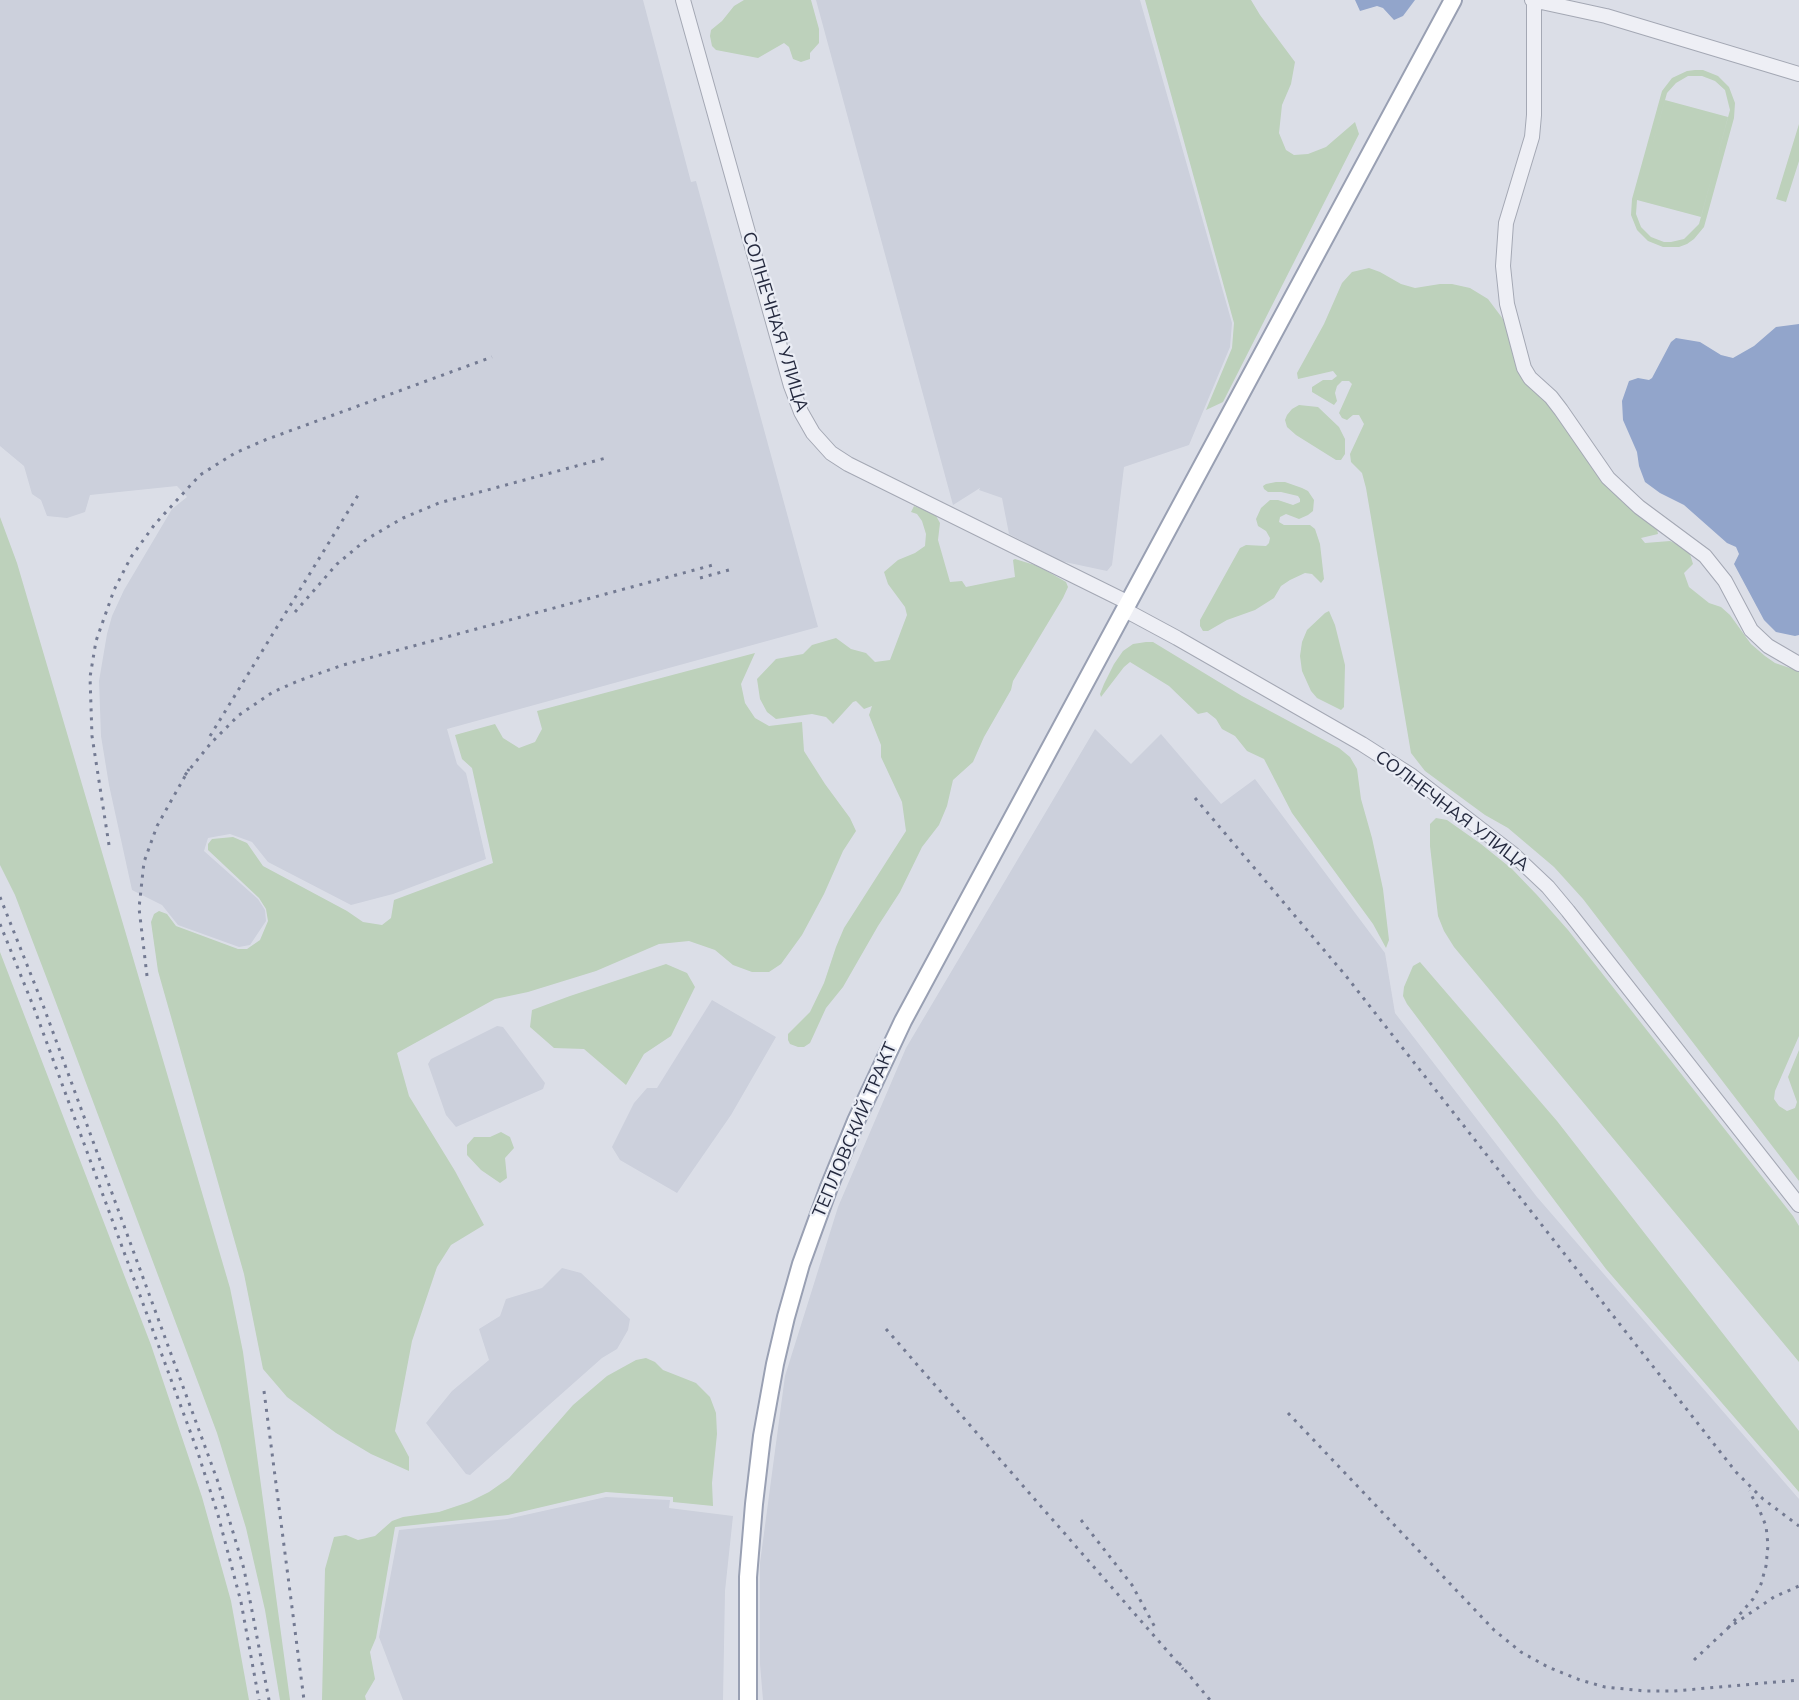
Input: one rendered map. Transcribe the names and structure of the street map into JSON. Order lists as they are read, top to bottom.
{
  "streets": {
    "main road": ["ТЕПЛОВСКИЙ ТРАКТ"],
    "street": ["СОЛНЕЧНАЯ УЛИЦА"]
  },
  "crossings": [
    ["СОЛНЕЧНАЯ УЛИЦА", "ТЕПЛОВСКИЙ ТРАКТ"]
  ]
}
